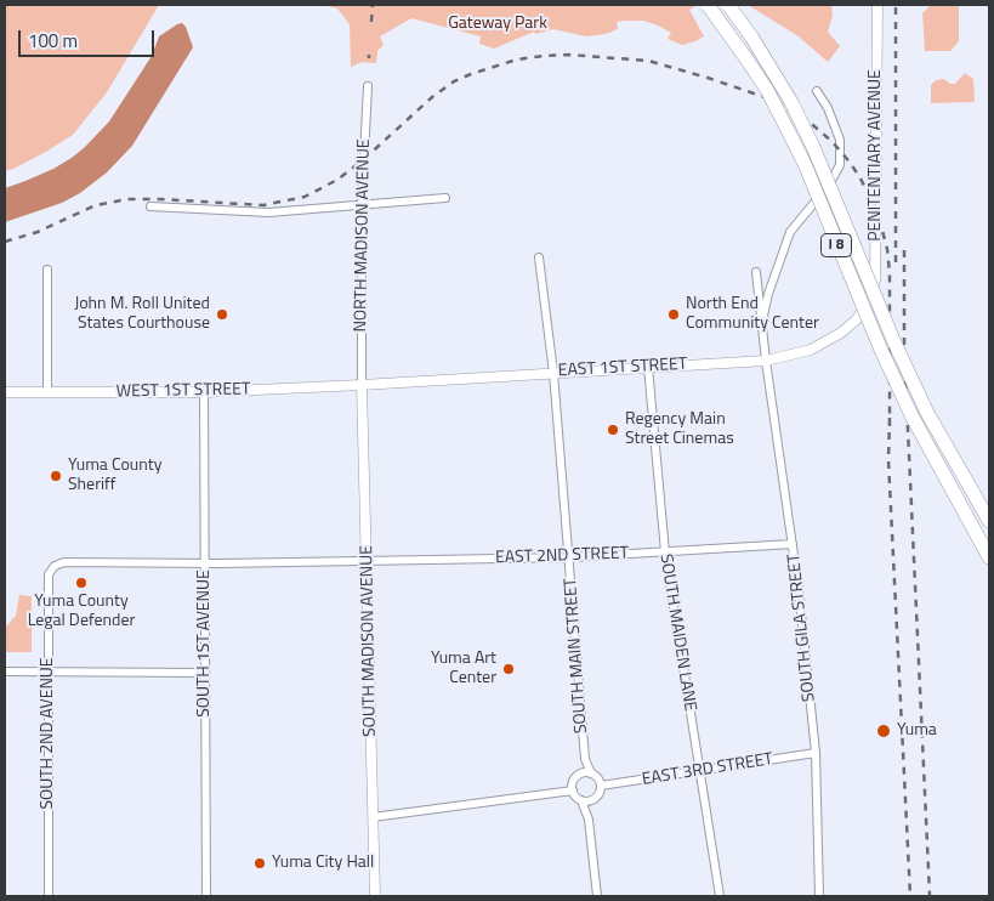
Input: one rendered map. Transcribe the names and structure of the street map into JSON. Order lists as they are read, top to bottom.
{
  "streets": {
    "highway": ["I 8"],
    "street": [
      "PENITENTIARY AVENUE",
      "NORTH MADISON AVENUE",
      "EAST 1ST STREET",
      "WEST 1ST STREET",
      "EAST 2ND STREET",
      "SOUTH GILA STREET",
      "SOUTH MAIDEN LANE",
      "SOUTH MADISON AVENUE",
      "SOUTH 1ST AVENUE",
      "SOUTH MAIN STREET",
      "SOUTH 2ND AVENUE",
      "EAST 3RD STREET"
    ]
  },
  "crossings": [
    ["PENITENTIARY AVENUE", "EAST 1ST STREET"],
    ["NORTH MADISON AVENUE", "EAST 1ST STREET"],
    ["NORTH MADISON AVENUE", "WEST 1ST STREET"],
    ["NORTH MADISON AVENUE", "SOUTH MADISON AVENUE"],
    ["EAST 1ST STREET", "WEST 1ST STREET"],
    ["EAST 1ST STREET", "SOUTH GILA STREET"],
    ["EAST 1ST STREET", "SOUTH MAIDEN LANE"],
    ["EAST 1ST STREET", "SOUTH MADISON AVENUE"],
    ["EAST 1ST STREET", "SOUTH MAIN STREET"],
    ["WEST 1ST STREET", "SOUTH MADISON AVENUE"],
    ["WEST 1ST STREET", "SOUTH 1ST AVENUE"],
    ["EAST 2ND STREET", "SOUTH GILA STREET"],
    ["EAST 2ND STREET", "SOUTH MAIDEN LANE"],
    ["EAST 2ND STREET", "SOUTH MADISON AVENUE"],
    ["EAST 2ND STREET", "SOUTH 1ST AVENUE"],
    ["EAST 2ND STREET", "SOUTH MAIN STREET"],
    ["EAST 2ND STREET", "SOUTH 2ND AVENUE"],
    ["SOUTH GILA STREET", "EAST 3RD STREET"],
    ["SOUTH MAIDEN LANE", "EAST 3RD STREET"],
    ["SOUTH MAIN STREET", "EAST 3RD STREET"]
  ],
  "parks": ["Gateway Park"],
  "places": [
    "John M. Roll United States Courthouse",
    "North End Community Center",
    "Regency Main Street Cinemas",
    "Yuma County Sheriff",
    "Yuma County Legal Defender",
    "Yuma Art Center",
    "Yuma",
    "Yuma City Hall"
  ],
  "scale_bar": "100 m"
}
